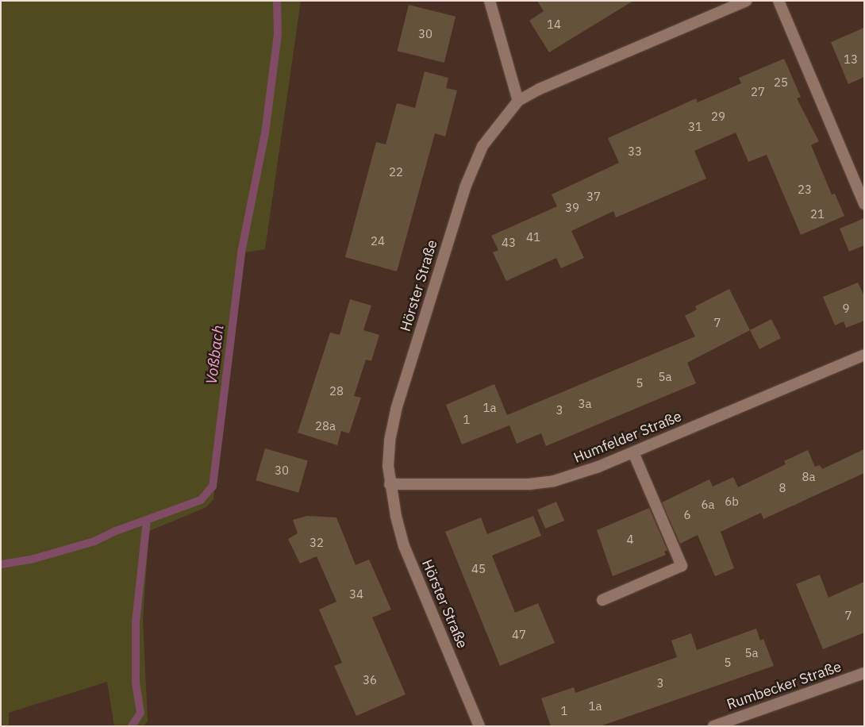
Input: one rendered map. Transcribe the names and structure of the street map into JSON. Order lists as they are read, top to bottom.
{
  "streets": {
    "street": ["Hörster Straße", "Humfelder Straße", "Rumbecker Straße"]
  },
  "crossings": [
    ["Hörster Straße", "Humfelder Straße"]
  ],
  "water": ["Voßbach"],
  "house_numbers": [
    "14",
    "30",
    "13",
    "25",
    "27",
    "29",
    "31",
    "33",
    "22",
    "23",
    "37",
    "39",
    "21",
    "41",
    "24",
    "43",
    "9",
    "7",
    "5a",
    "5",
    "28",
    "3a",
    "1a",
    "3",
    "1",
    "28a",
    "30",
    "8a",
    "8",
    "6b",
    "6a",
    "6",
    "4",
    "32",
    "45",
    "34",
    "7",
    "47",
    "5a",
    "5",
    "36",
    "3",
    "1a",
    "1"
  ]
}
